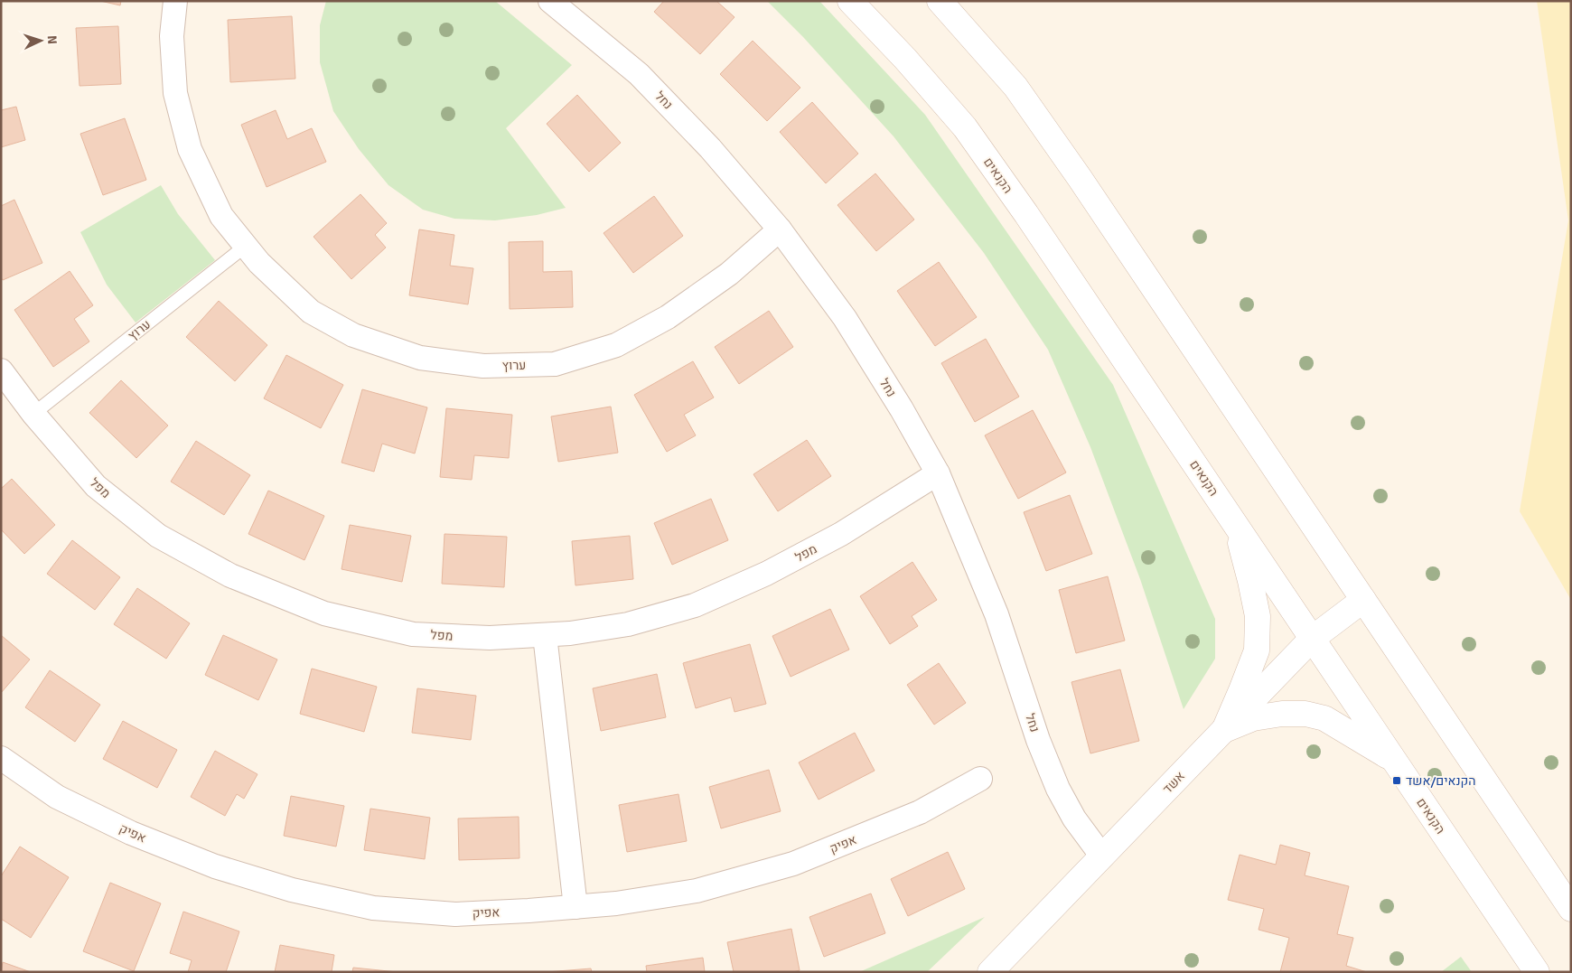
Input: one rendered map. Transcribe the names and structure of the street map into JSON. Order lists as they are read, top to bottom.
{
  "streets": {
    "main road": ["הקנאים", "אשד"],
    "street": [
      "נחל",
      "ערוץ",
      "מפל",
      "אפיק"
    ]
  },
  "crossings": [
    ["נחל", "ערוץ"],
    ["נחל", "מפל"],
    ["נחל", "אשד"],
    ["הקנאים", "אשד"],
    ["ערוץ", "מפל"]
  ],
  "places": {
    "transit": ["הקנאים/אשד"]
  },
  "north": "right"
}
